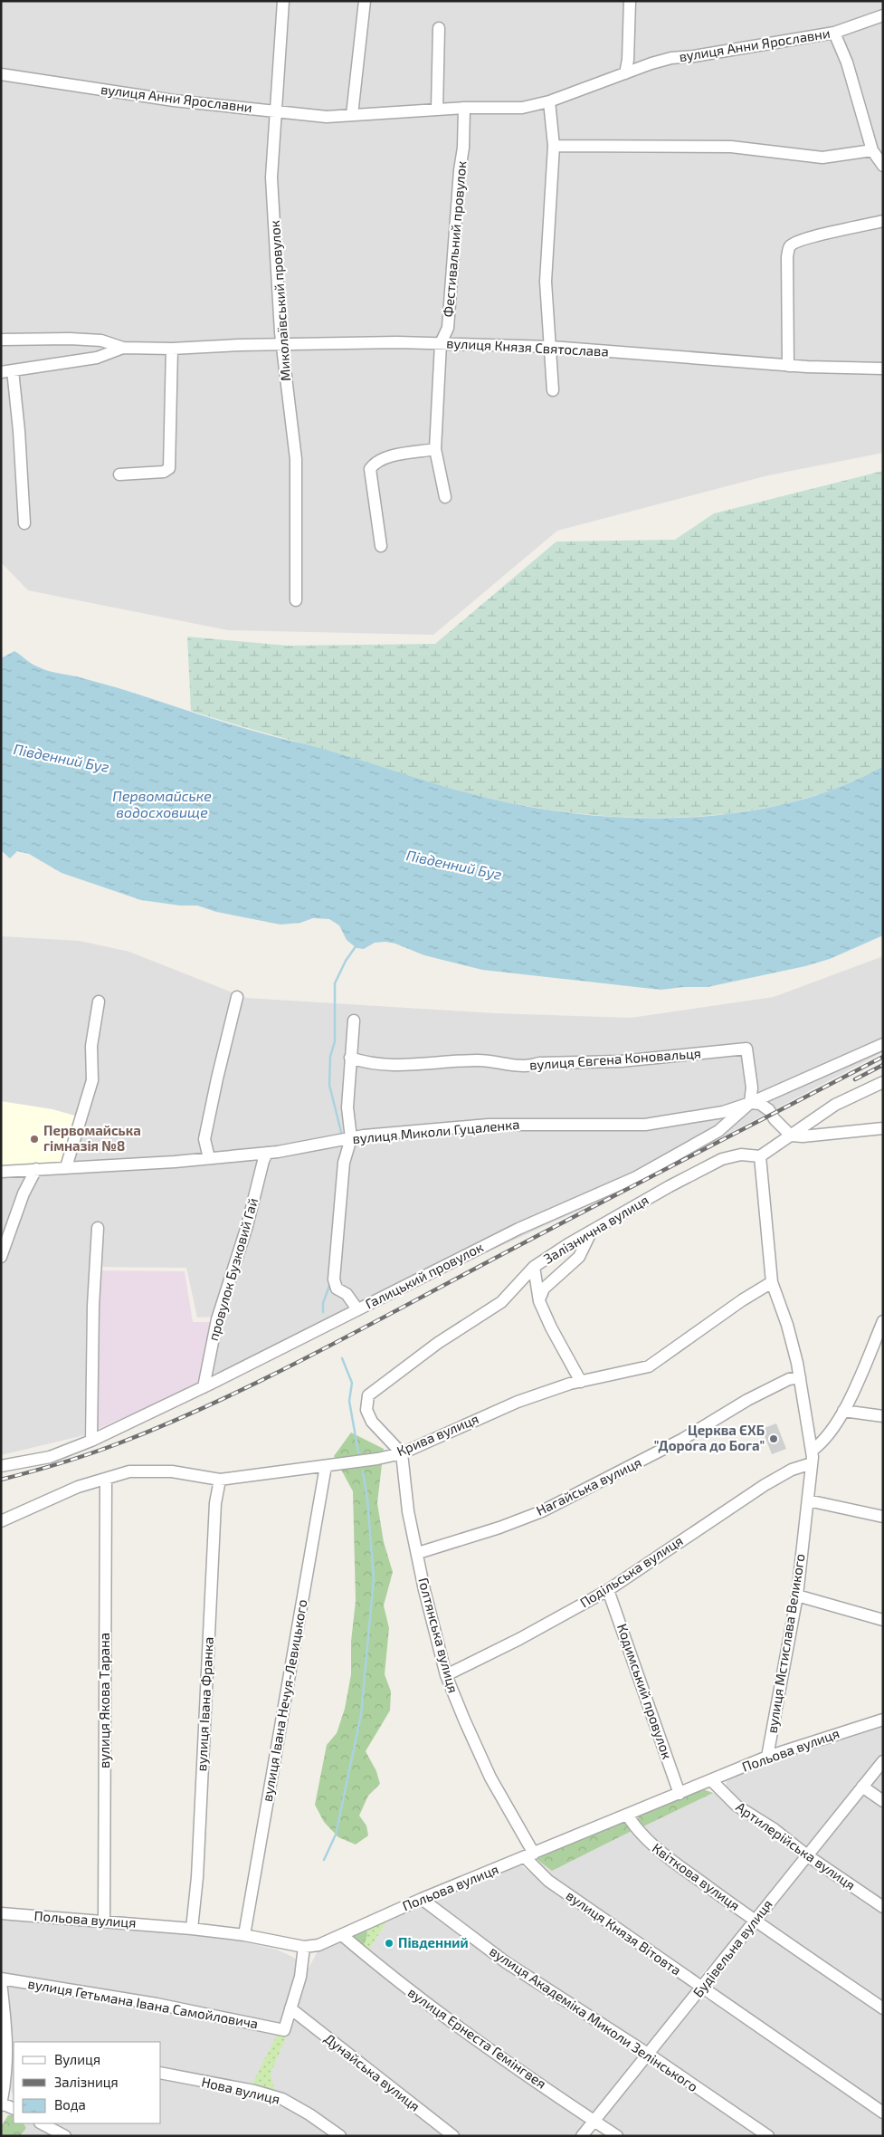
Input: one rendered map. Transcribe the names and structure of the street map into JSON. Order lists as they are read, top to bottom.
{
  "streets": {
    "street": [
      "вулиця Анни Ярославни",
      "Фестивальний провулок",
      "Миколаївський провулок",
      "вулиця Князя Святослава",
      "вулиця Євгена Коновальця",
      "вулиця Миколи Гуцаленка",
      "Залізнична вулиця",
      "провулок Бузковий Гай",
      "Галицький провулок",
      "Крива вулиця",
      "Нагайська вулиця",
      "Подільська вулиця",
      "Голтянська вулиця",
      "вулиця Мстислава Великого",
      "Кодимський провулок",
      "вулиця Якова Тарана",
      "вулиця Івана Нечуя-Левицького",
      "вулиця Івана Франка",
      "Польова вулиця",
      "Артилерійська вулиця",
      "Квіткова вулиця",
      "вулиця Князя Вітовта",
      "Будівельна вулиця",
      "вулиця Гетьмана Івана Самойловича",
      "вулиця Академіка Миколи Зелінського",
      "вулиця Ернеста Гемінгвея",
      "Дунайська вулиця",
      "Нова вулиця"
    ]
  },
  "crossings": [
    ["вулиця Анни Ярославни", "Фестивальний провулок"],
    ["вулиця Анни Ярославни", "Миколаївський провулок"],
    ["Фестивальний провулок", "вулиця Князя Святослава"],
    ["Миколаївський провулок", "вулиця Князя Святослава"],
    ["вулиця Євгена Коновальця", "вулиця Миколи Гуцаленка"],
    ["вулиця Євгена Коновальця", "Галицький провулок"],
    ["вулиця Миколи Гуцаленка", "провулок Бузковий Гай"],
    ["вулиця Миколи Гуцаленка", "Галицький провулок"],
    ["Залізнична вулиця", "Крива вулиця"],
    ["Залізнична вулиця", "Голтянська вулиця"],
    ["Залізнична вулиця", "вулиця Мстислава Великого"],
    ["провулок Бузковий Гай", "Галицький провулок"],
    ["Крива вулиця", "Голтянська вулиця"],
    ["Крива вулиця", "вулиця Мстислава Великого"],
    ["Крива вулиця", "вулиця Якова Тарана"],
    ["Крива вулиця", "вулиця Івана Нечуя-Левицького"],
    ["Крива вулиця", "вулиця Івана Франка"],
    ["Нагайська вулиця", "Голтянська вулиця"],
    ["Нагайська вулиця", "вулиця Мстислава Великого"],
    ["Подільська вулиця", "Голтянська вулиця"],
    ["Подільська вулиця", "вулиця Мстислава Великого"],
    ["Подільська вулиця", "Кодимський провулок"],
    ["Голтянська вулиця", "Польова вулиця"],
    ["Голтянська вулиця", "вулиця Князя Вітовта"],
    ["вулиця Мстислава Великого", "Польова вулиця"],
    ["Кодимський провулок", "Польова вулиця"],
    ["вулиця Якова Тарана", "Польова вулиця"],
    ["вулиця Івана Нечуя-Левицького", "Польова вулиця"],
    ["вулиця Івана Франка", "Польова вулиця"],
    ["Польова вулиця", "Артилерійська вулиця"],
    ["Польова вулиця", "Квіткова вулиця"],
    ["Польова вулиця", "вулиця Князя Вітовта"],
    ["Польова вулиця", "вулиця Академіка Миколи Зелінського"],
    ["Польова вулиця", "вулиця Ернеста Гемінгвея"],
    ["Артилерійська вулиця", "Будівельна вулиця"],
    ["Квіткова вулиця", "Будівельна вулиця"],
    ["вулиця Князя Вітовта", "Будівельна вулиця"],
    ["Будівельна вулиця", "вулиця Академіка Миколи Зелінського"],
    ["Будівельна вулиця", "вулиця Ернеста Гемінгвея"],
    ["вулиця Гетьмана Івана Самойловича", "Дунайська вулиця"]
  ],
  "water": ["Південний Буг", "Первомайське водосховище"],
  "places": ["Первомайська гімназія №8", "Церква ЄХБ \"Дорога до Бога\"", "Південний"],
  "legend": ["Вулиця", "Залізниця", "Вода"]
}
